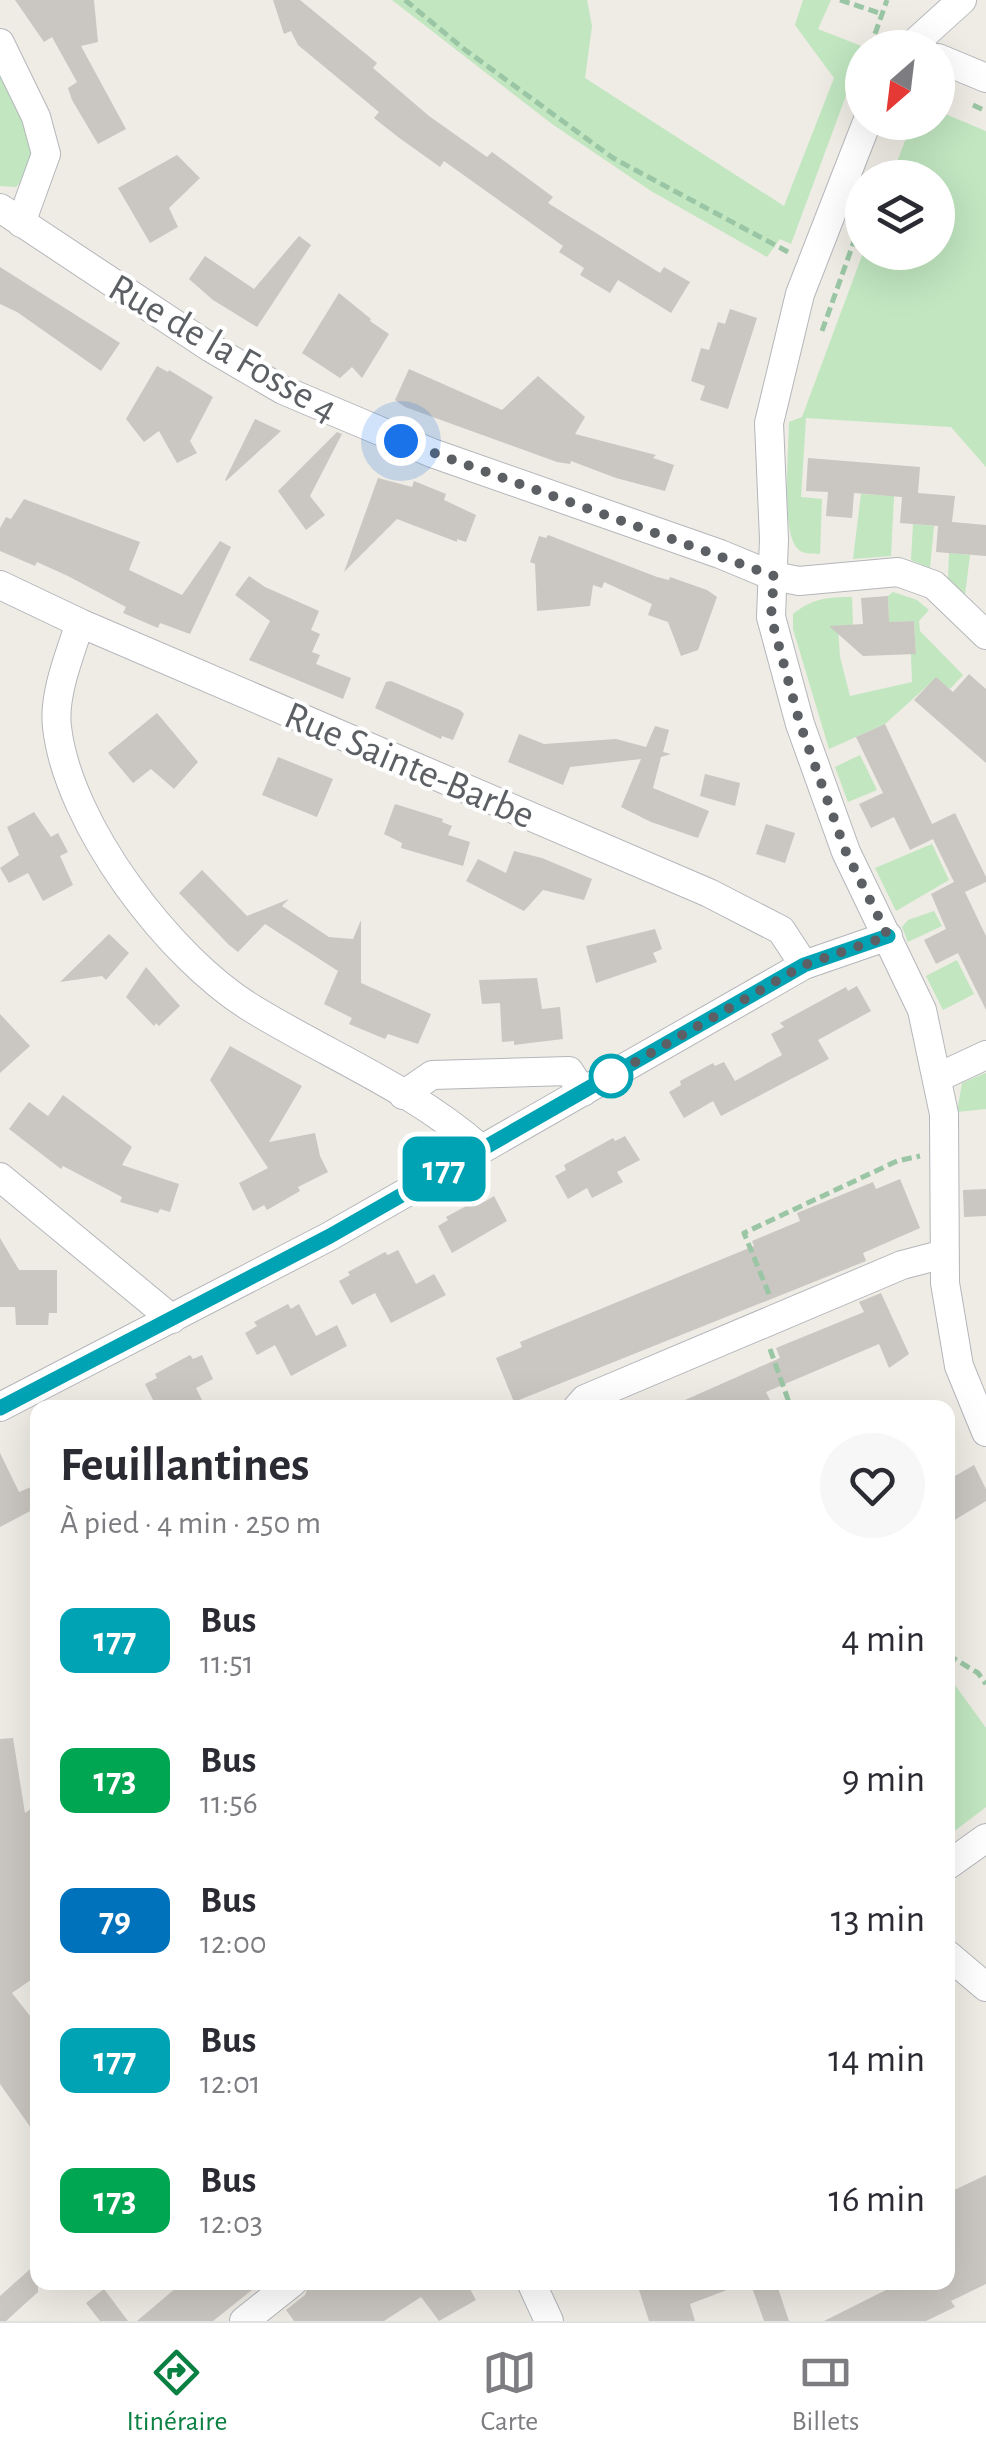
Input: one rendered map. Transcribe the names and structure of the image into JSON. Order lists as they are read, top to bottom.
{
  "streets": {
    "street": ["Rue de la Fosse 4", "Rue Sainte-Barbe"]
  },
  "lines": ["bus line 177"],
  "north": "bottom left",
  "page": {
    "on_map": "177",
    "heading": ["Feuillantines", "À pied · 4 min · 250 m"],
    "list": [
      {
        "mark": "177",
        "name": "Bus",
        "note": "11:51",
        "value": "4 min"
      },
      {
        "mark": "173",
        "name": "Bus",
        "note": "11:56",
        "value": "9 min"
      },
      {
        "mark": "79",
        "name": "Bus",
        "note": "12:00",
        "value": "13 min"
      },
      {
        "mark": "177",
        "name": "Bus",
        "note": "12:01",
        "value": "14 min"
      },
      {
        "mark": "173",
        "name": "Bus",
        "note": "12:03",
        "value": "16 min"
      }
    ],
    "tabs": ["Itinéraire", "Carte", "Billets"]
  }
}
